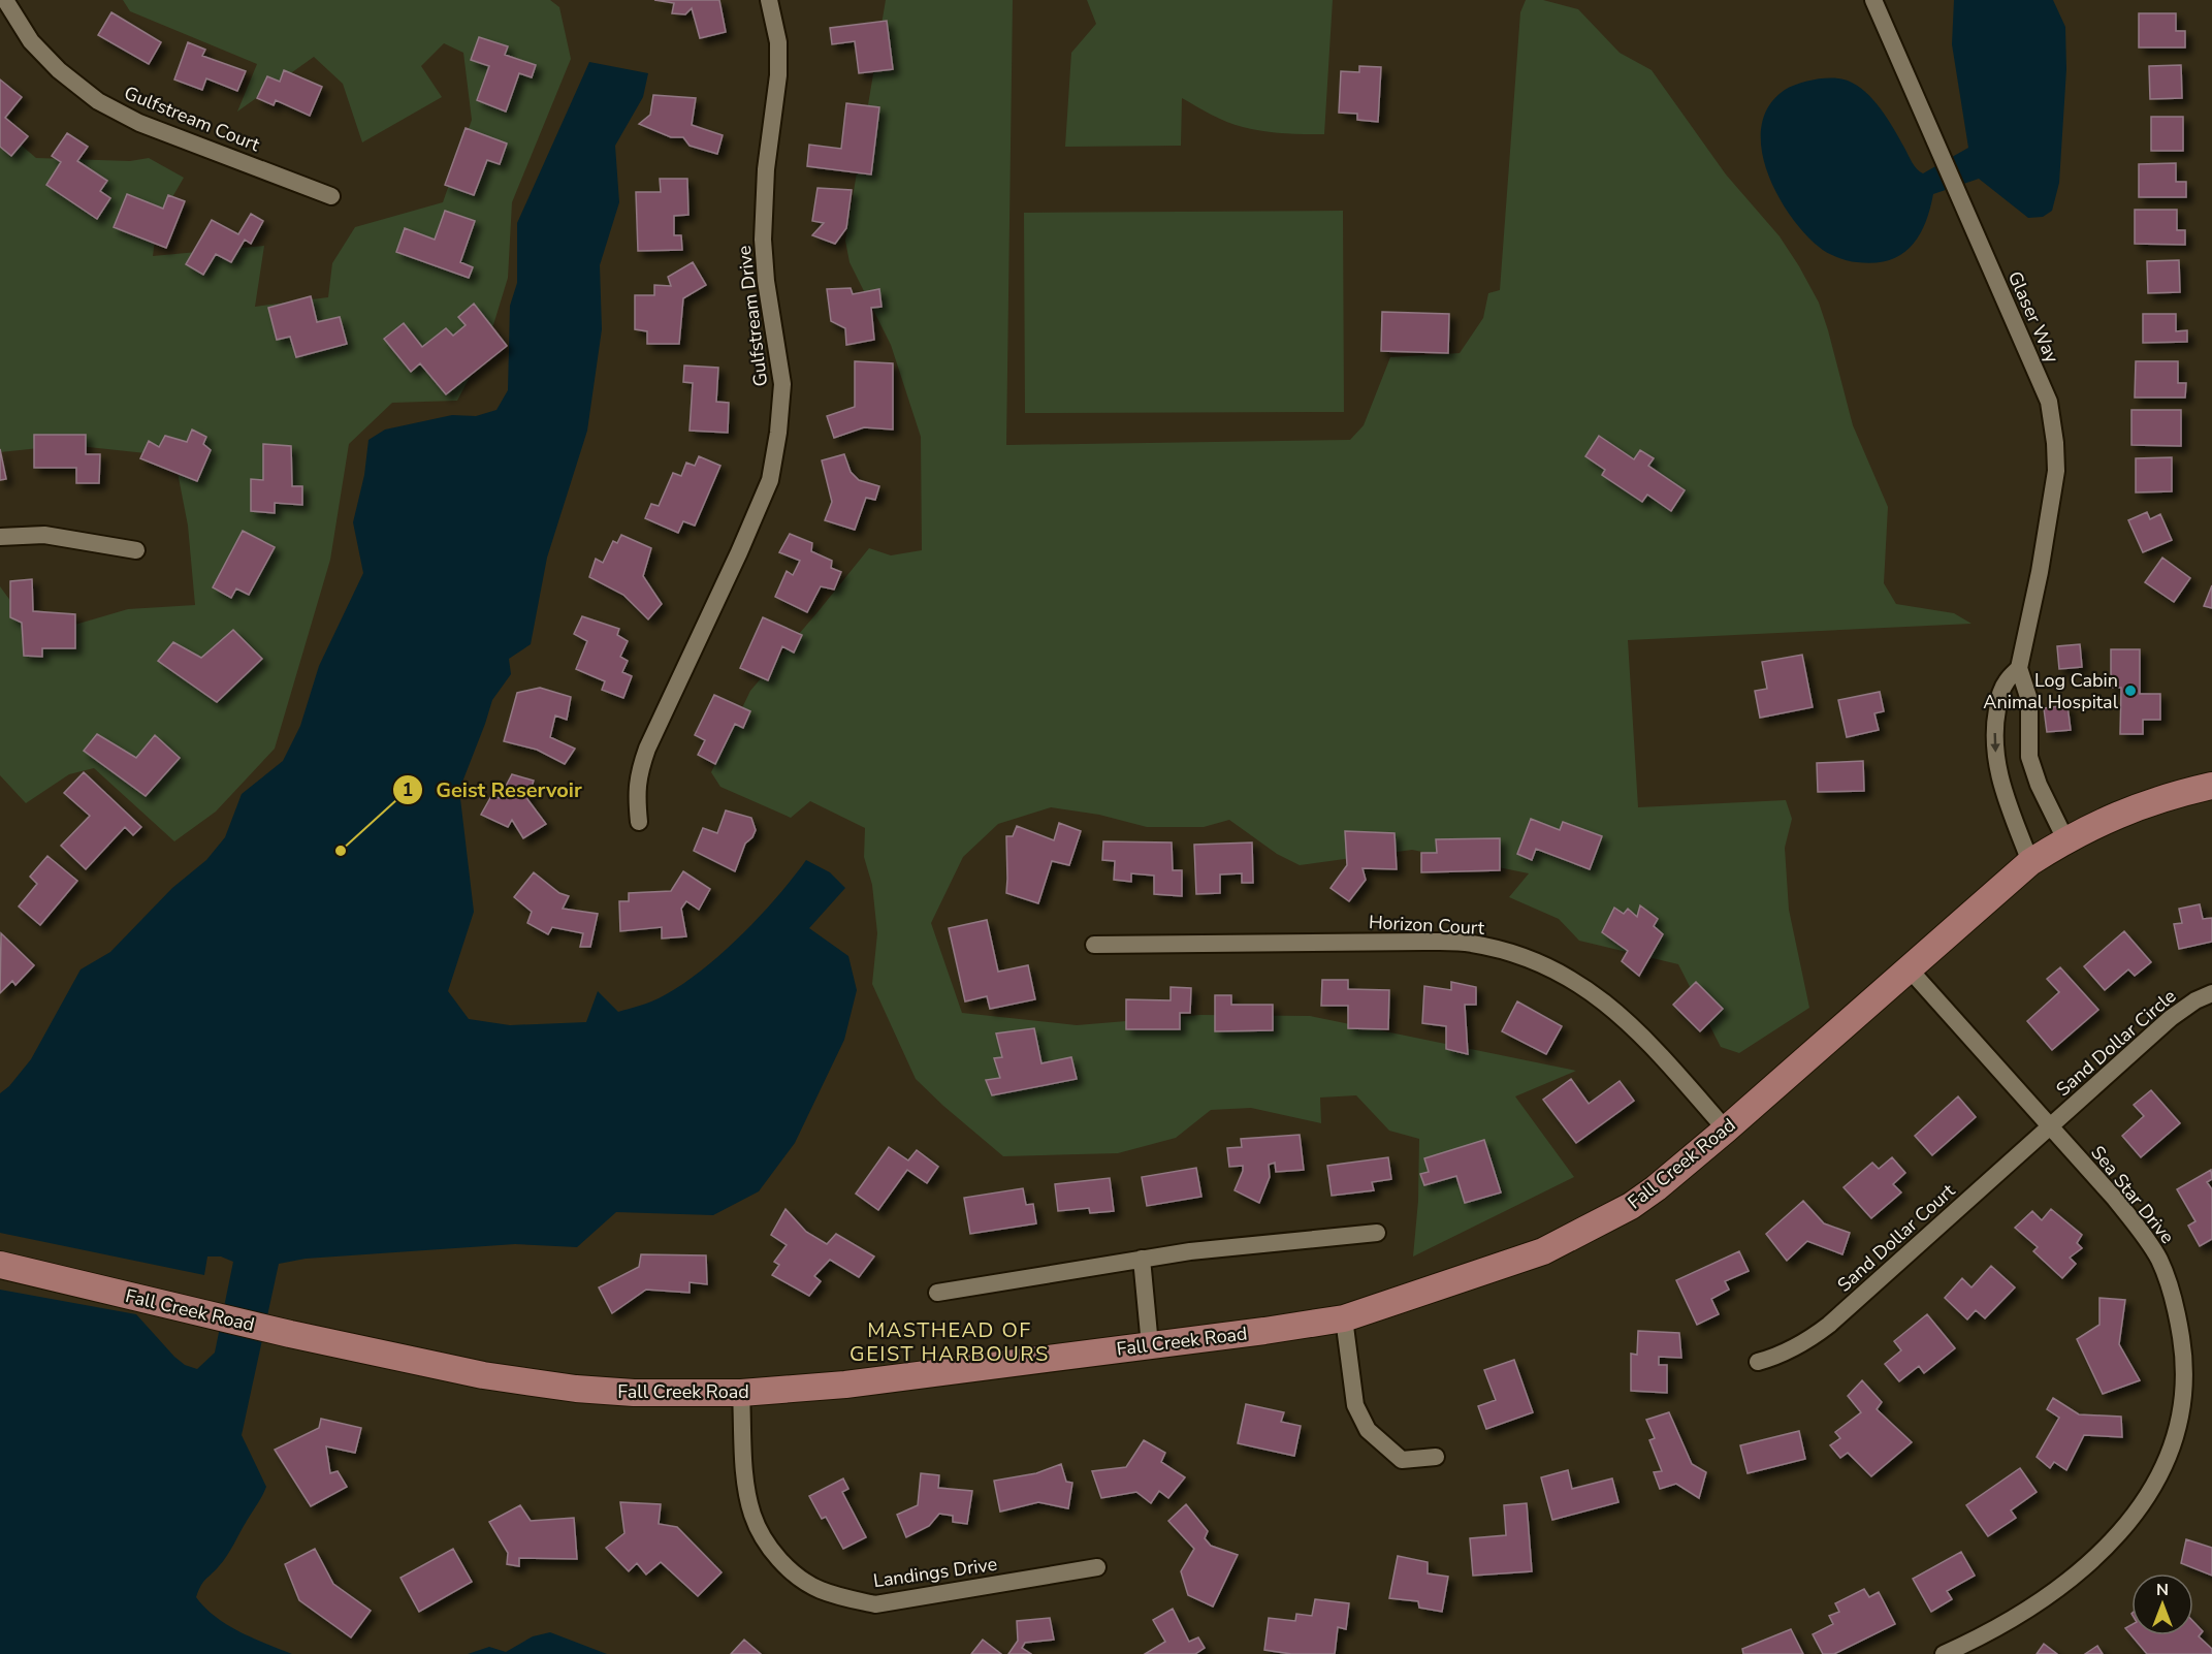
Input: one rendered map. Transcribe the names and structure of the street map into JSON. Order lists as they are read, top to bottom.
{
  "streets": {
    "main road": ["Fall Creek Road"],
    "street": [
      "Gulfstream Court",
      "Gulfstream Drive",
      "Glaser Way",
      "Horizon Court",
      "Sand Dollar Circle",
      "Sea Star Drive",
      "Sand Dollar Court",
      "Landings Drive"
    ]
  },
  "crossings": [
    ["Glaser Way", "Fall Creek Road"],
    ["Horizon Court", "Fall Creek Road"],
    ["Sand Dollar Circle", "Sea Star Drive"],
    ["Sand Dollar Circle", "Sand Dollar Court"],
    ["Fall Creek Road", "Sea Star Drive"],
    ["Fall Creek Road", "Landings Drive"],
    ["Sea Star Drive", "Sand Dollar Court"]
  ],
  "districts": ["MASTHEAD OF GEIST HARBOURS"],
  "places": ["Log Cabin Animal Hospital", "Geist Reservoir"],
  "north": "top"
}
